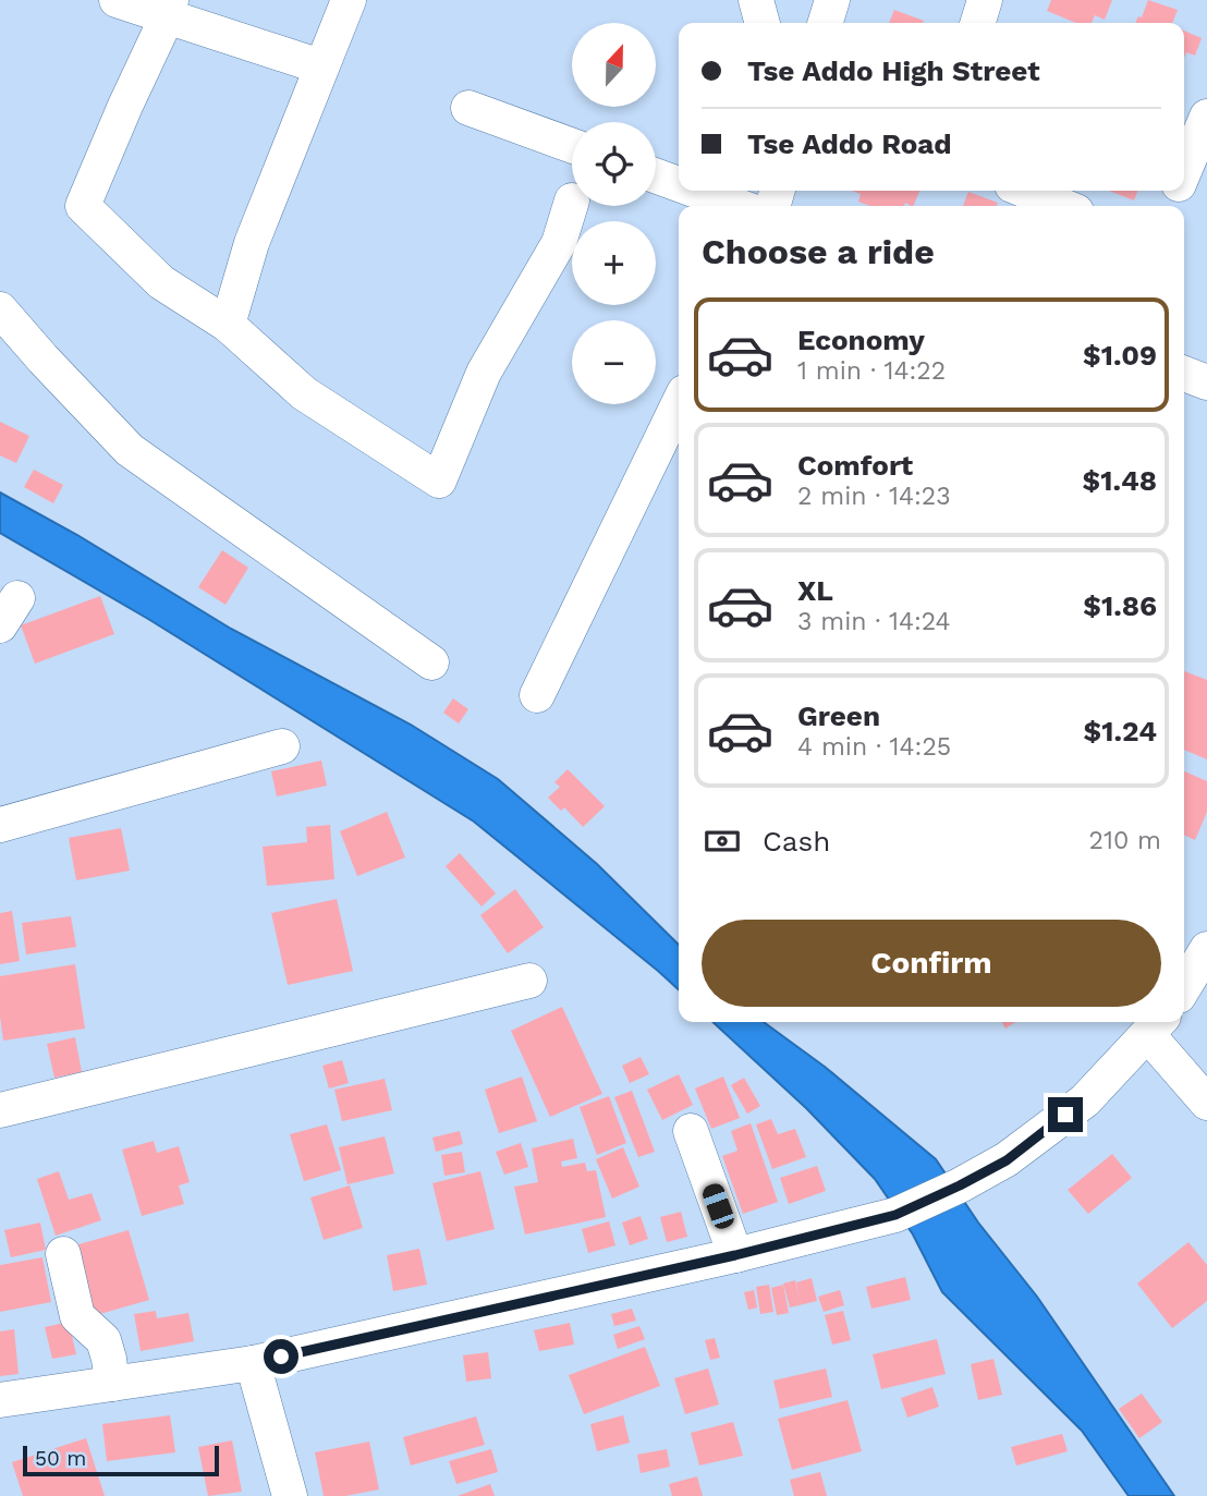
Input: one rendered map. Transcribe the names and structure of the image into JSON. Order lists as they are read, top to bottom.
{
  "scale_bar": "50 m",
  "north": "top",
  "page": {
    "map_buttons": ["+", "−"],
    "banner": ["Tse Addo High Street", "Tse Addo Road"],
    "heading": "Choose a ride",
    "list": [
      {
        "name": "Economy",
        "note": "1 min · 14:22",
        "value": "$1.09"
      },
      {
        "name": "Comfort",
        "note": "2 min · 14:23",
        "value": "$1.48"
      },
      {
        "name": "XL",
        "note": "3 min · 14:24",
        "value": "$1.86"
      },
      {
        "name": "Green",
        "note": "4 min · 14:25",
        "value": "$1.24"
      }
    ],
    "pay": ["Cash", "210 m"],
    "buttons": "Confirm",
    "scale": "50 m"
  }
}
